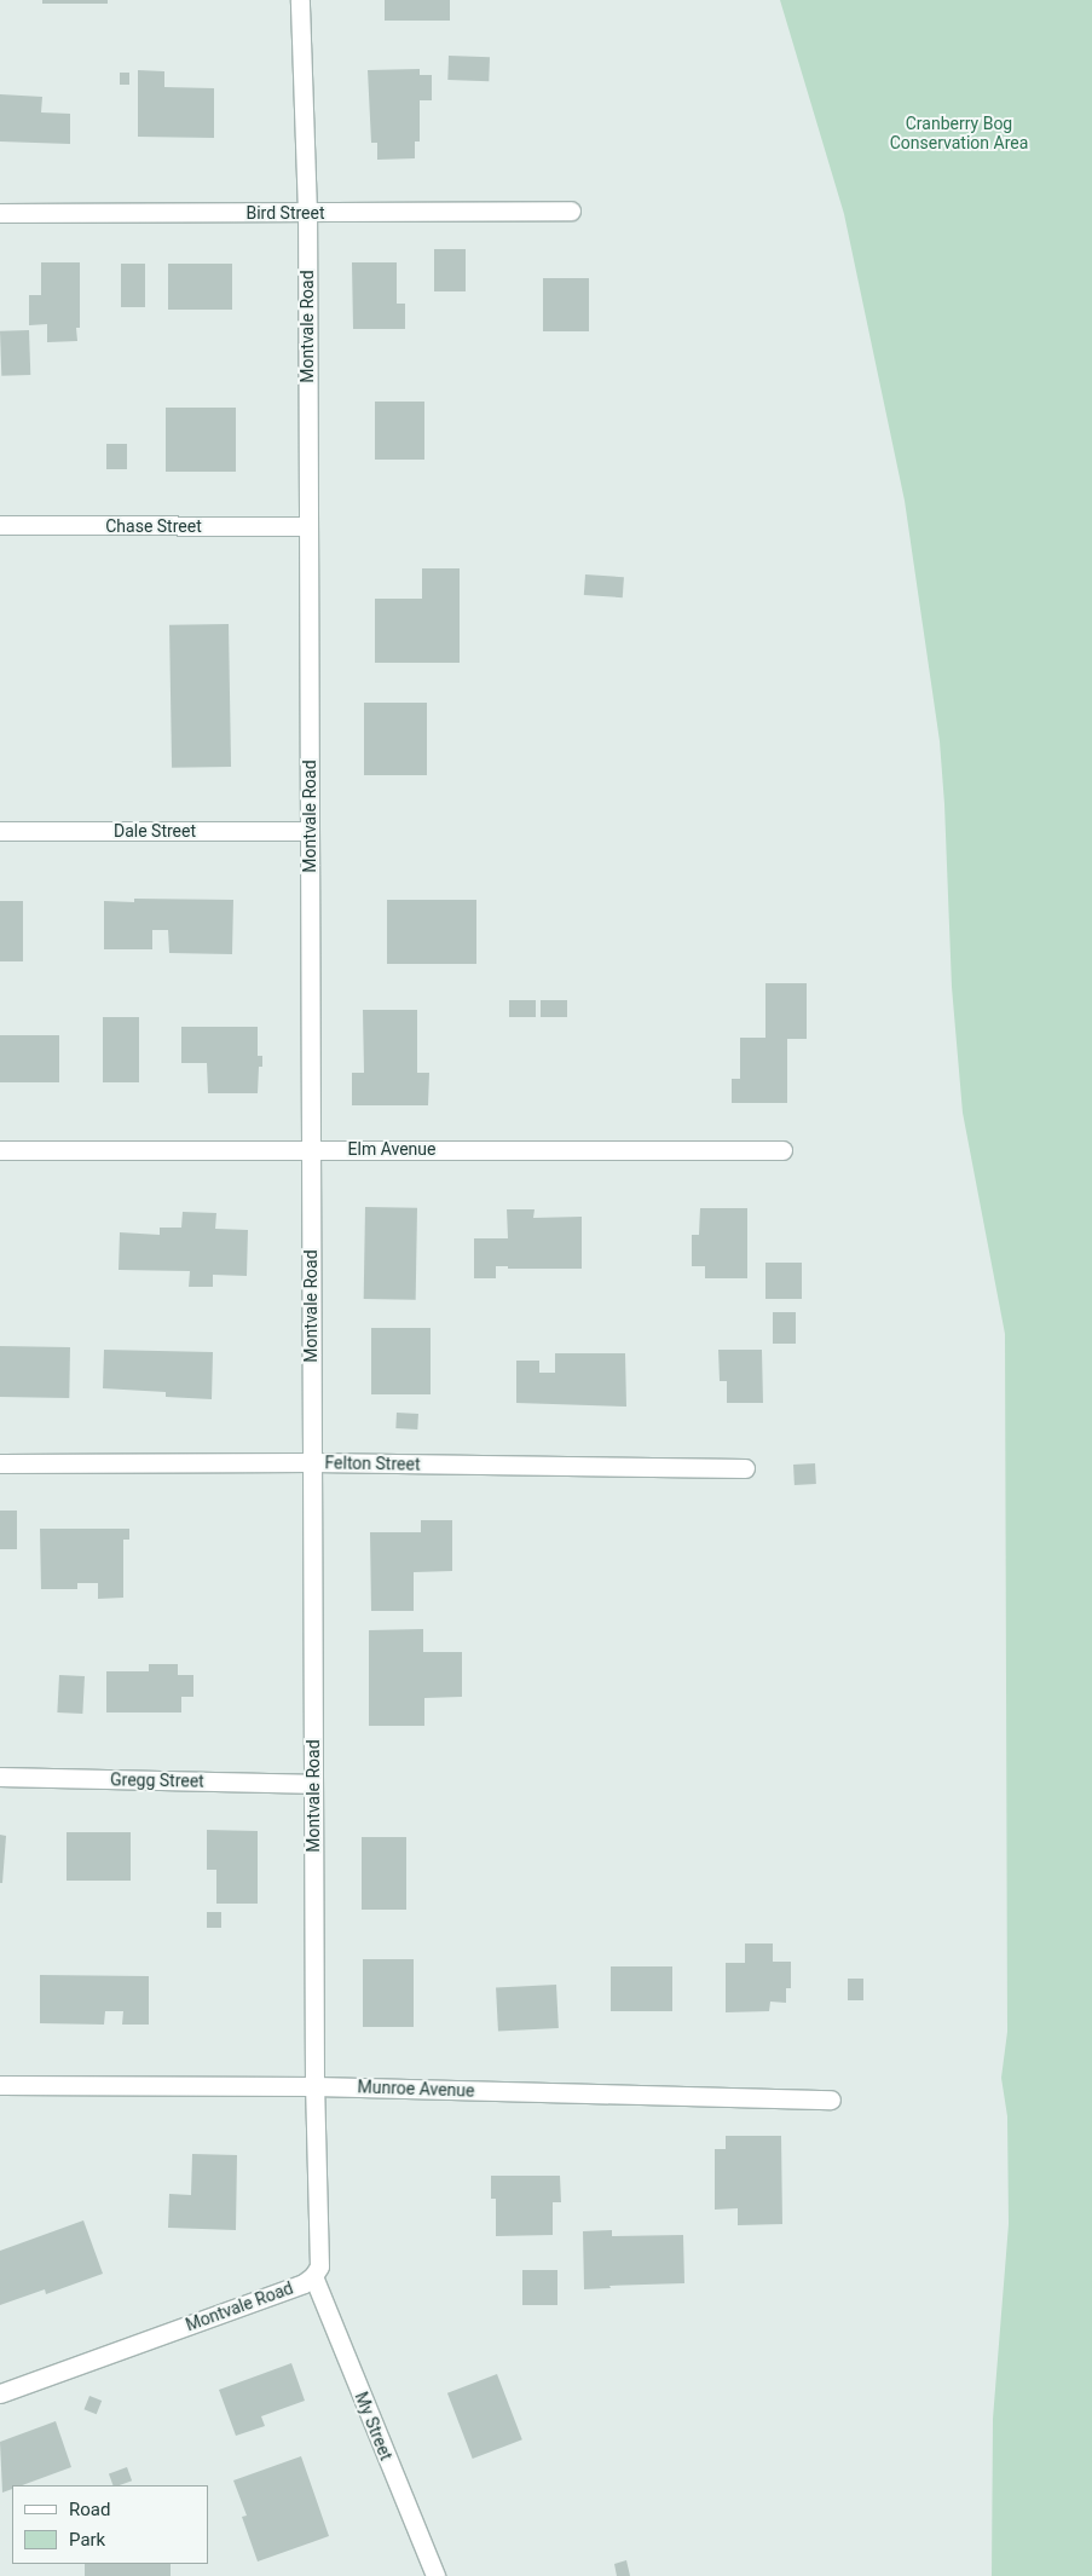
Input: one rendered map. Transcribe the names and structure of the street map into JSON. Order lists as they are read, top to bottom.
{
  "streets": {
    "street": [
      "Bird Street",
      "Montvale Road",
      "Chase Street",
      "Dale Street",
      "Elm Avenue",
      "Felton Street",
      "Gregg Street",
      "Munroe Avenue",
      "My Street"
    ]
  },
  "crossings": [
    ["Bird Street", "Montvale Road"],
    ["Montvale Road", "Chase Street"],
    ["Montvale Road", "Dale Street"],
    ["Montvale Road", "Elm Avenue"],
    ["Montvale Road", "Felton Street"],
    ["Montvale Road", "Gregg Street"],
    ["Montvale Road", "Munroe Avenue"],
    ["Montvale Road", "My Street"]
  ],
  "parks": ["Cranberry Bog Conservation Area"],
  "legend": ["Road", "Park"]
}
